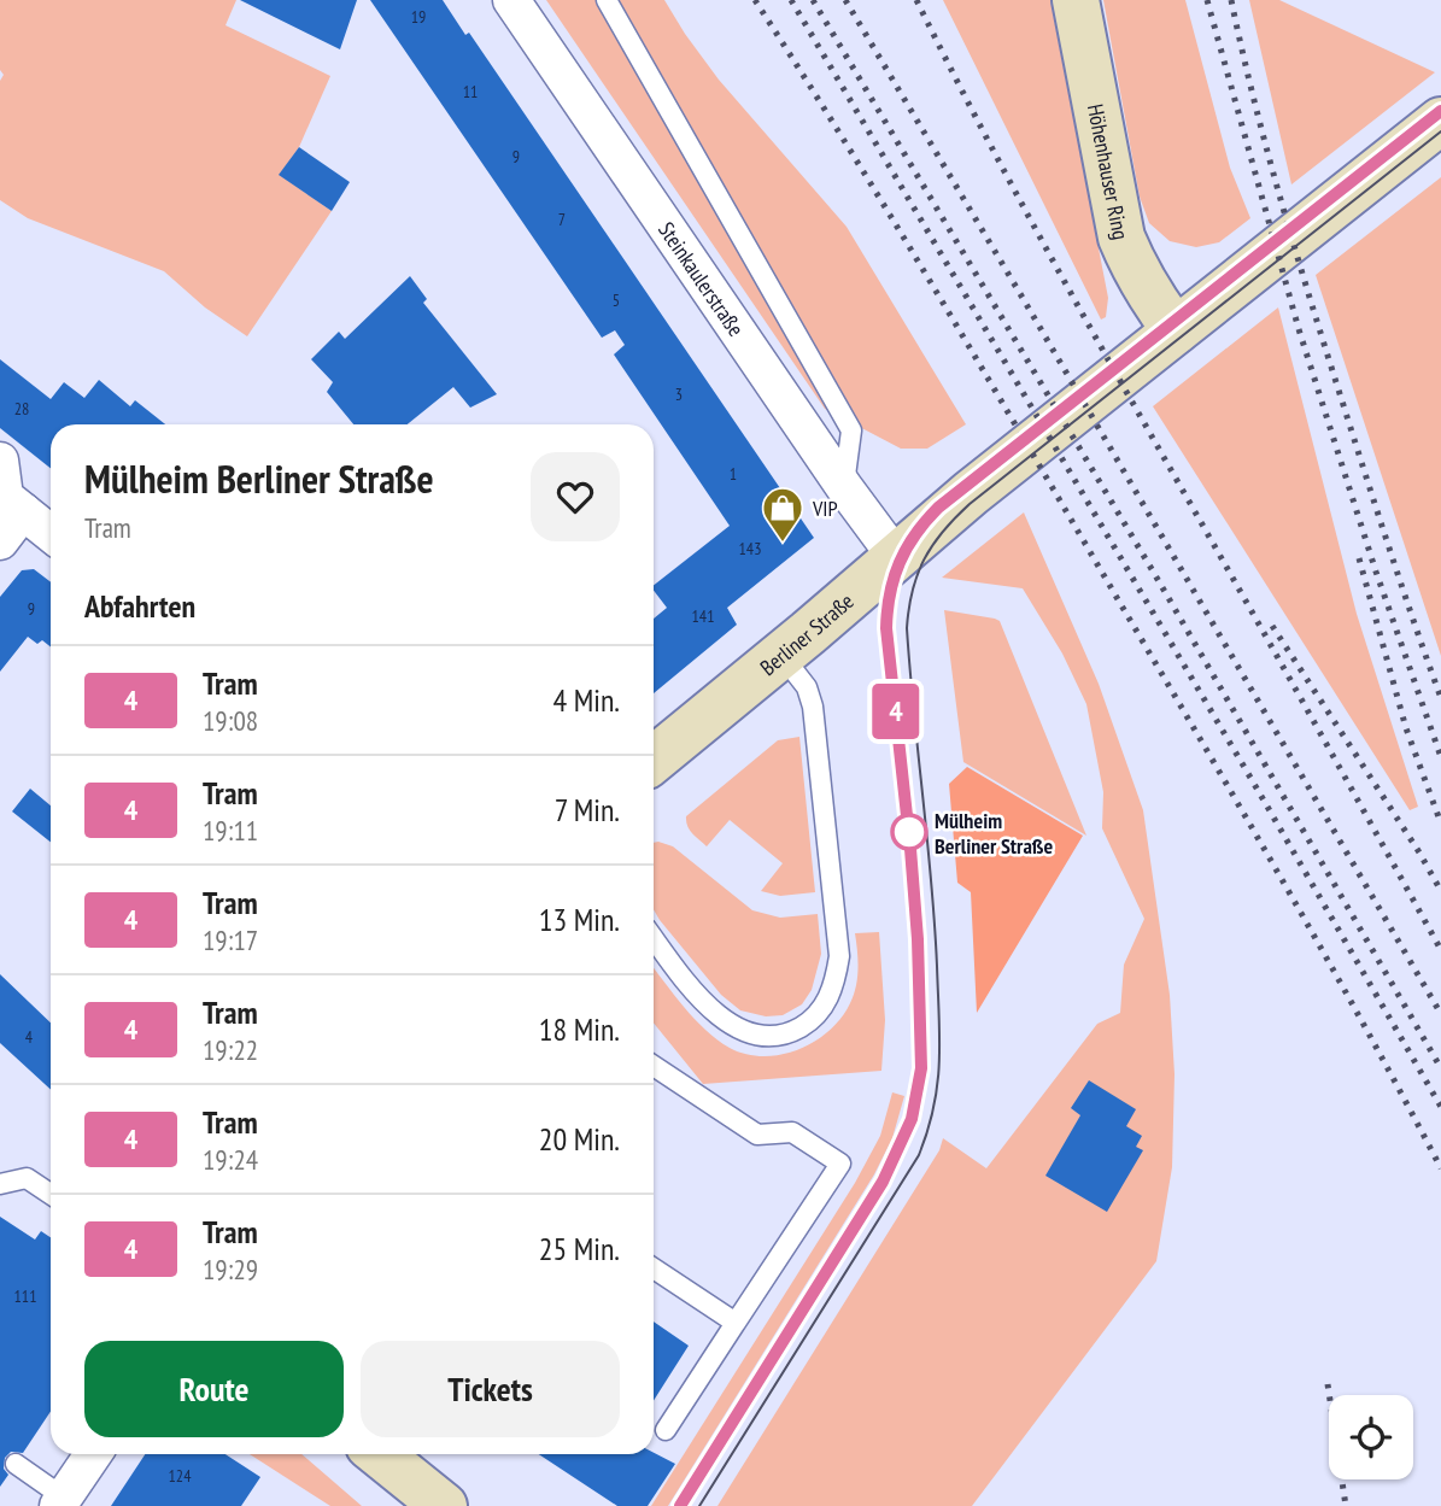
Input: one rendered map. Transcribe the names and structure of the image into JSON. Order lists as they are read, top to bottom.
{
  "streets": {
    "main road": ["Höhenhauser Ring", "Berliner Straße"],
    "street": ["Steinkaulerstraße"]
  },
  "crossings": [
    ["Höhenhauser Ring", "Berliner Straße"],
    ["Steinkaulerstraße", "Berliner Straße"]
  ],
  "places": {
    "shop": ["VIP"],
    "other": ["Mülheim Berliner Straße"]
  },
  "lines": ["tram line 4"],
  "house_numbers": [
    "19",
    "11",
    "9",
    "7",
    "5",
    "3",
    "28",
    "1",
    "143",
    "9",
    "141",
    "4",
    "111",
    "124"
  ],
  "page": {
    "on_map": "4",
    "heading": [
      ["Mülheim Berliner Straße", "Tram"],
      "Abfahrten"
    ],
    "list": [
      {
        "mark": "4",
        "name": "Tram",
        "note": "19:08",
        "value": "4 Min."
      },
      {
        "mark": "4",
        "name": "Tram",
        "note": "19:11",
        "value": "7 Min."
      },
      {
        "mark": "4",
        "name": "Tram",
        "note": "19:17",
        "value": "13 Min."
      },
      {
        "mark": "4",
        "name": "Tram",
        "note": "19:22",
        "value": "18 Min."
      },
      {
        "mark": "4",
        "name": "Tram",
        "note": "19:24",
        "value": "20 Min."
      },
      {
        "mark": "4",
        "name": "Tram",
        "note": "19:29",
        "value": "25 Min."
      }
    ],
    "buttons": ["Route", "Tickets"]
  }
}
